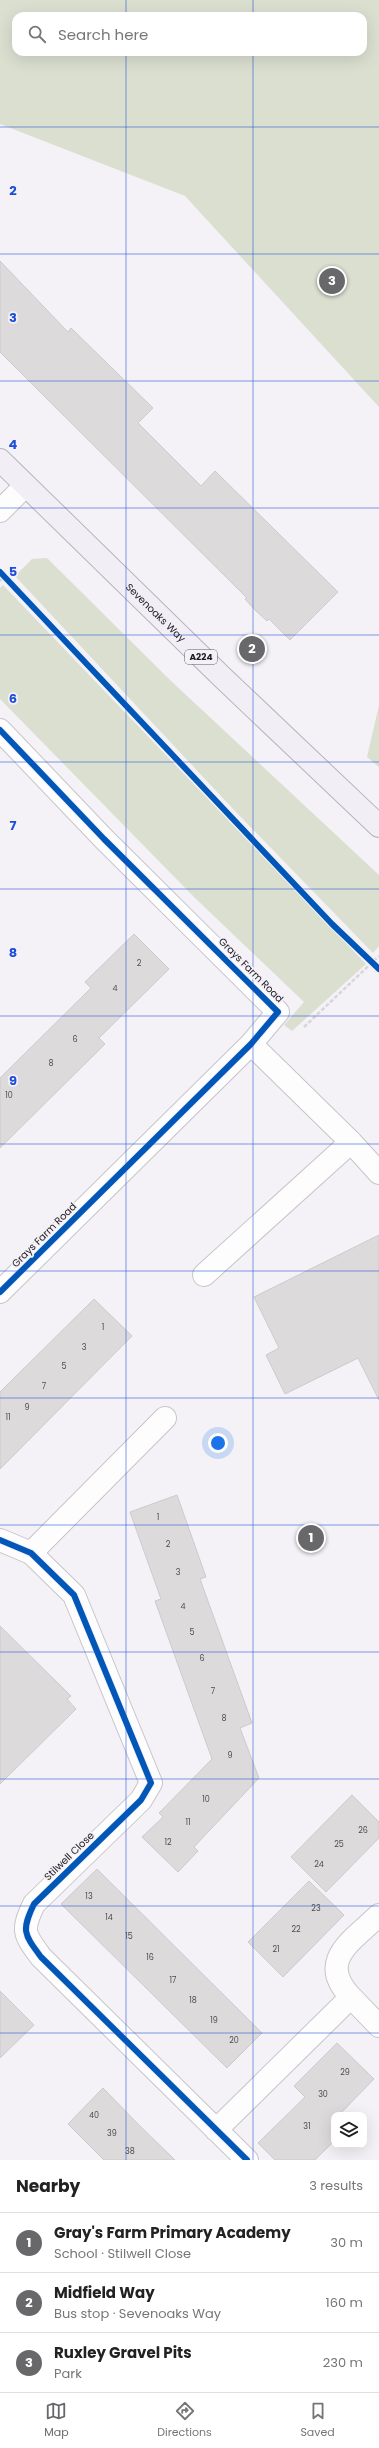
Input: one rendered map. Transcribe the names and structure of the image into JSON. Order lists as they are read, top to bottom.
{
  "streets": {
    "main road": ["Sevenoaks Way", "A224"],
    "street": ["Grays Farm Road", "Stilwell Close"]
  },
  "house_numbers": [
    "2",
    "4",
    "6",
    "8",
    "10",
    "1",
    "3",
    "5",
    "7",
    "9",
    "11",
    "1",
    "2",
    "3",
    "4",
    "5",
    "6",
    "7",
    "8",
    "9",
    "10",
    "11",
    "26",
    "12",
    "25",
    "24",
    "13",
    "23",
    "14",
    "22",
    "15",
    "21",
    "16",
    "17",
    "18",
    "19",
    "20",
    "29",
    "30",
    "40",
    "31",
    "39",
    "38"
  ],
  "page": {
    "search": "Search here",
    "pins": ["3", "2", "1"],
    "heading": ["Nearby", "3 results"],
    "list": [
      {
        "mark": "1",
        "name": "Gray's Farm Primary Academy",
        "note": "School · Stilwell Close",
        "value": "30 m"
      },
      {
        "mark": "2",
        "name": "Midfield Way",
        "note": "Bus stop · Sevenoaks Way",
        "value": "160 m"
      },
      {
        "mark": "3",
        "name": "Ruxley Gravel Pits",
        "note": "Park",
        "value": "230 m"
      }
    ],
    "nav": ["Map", "Directions", "Saved"]
  },
  "grid": {
    "rows": [
      "2",
      "3",
      "4",
      "5",
      "6",
      "7",
      "8",
      "9"
    ]
  }
}
